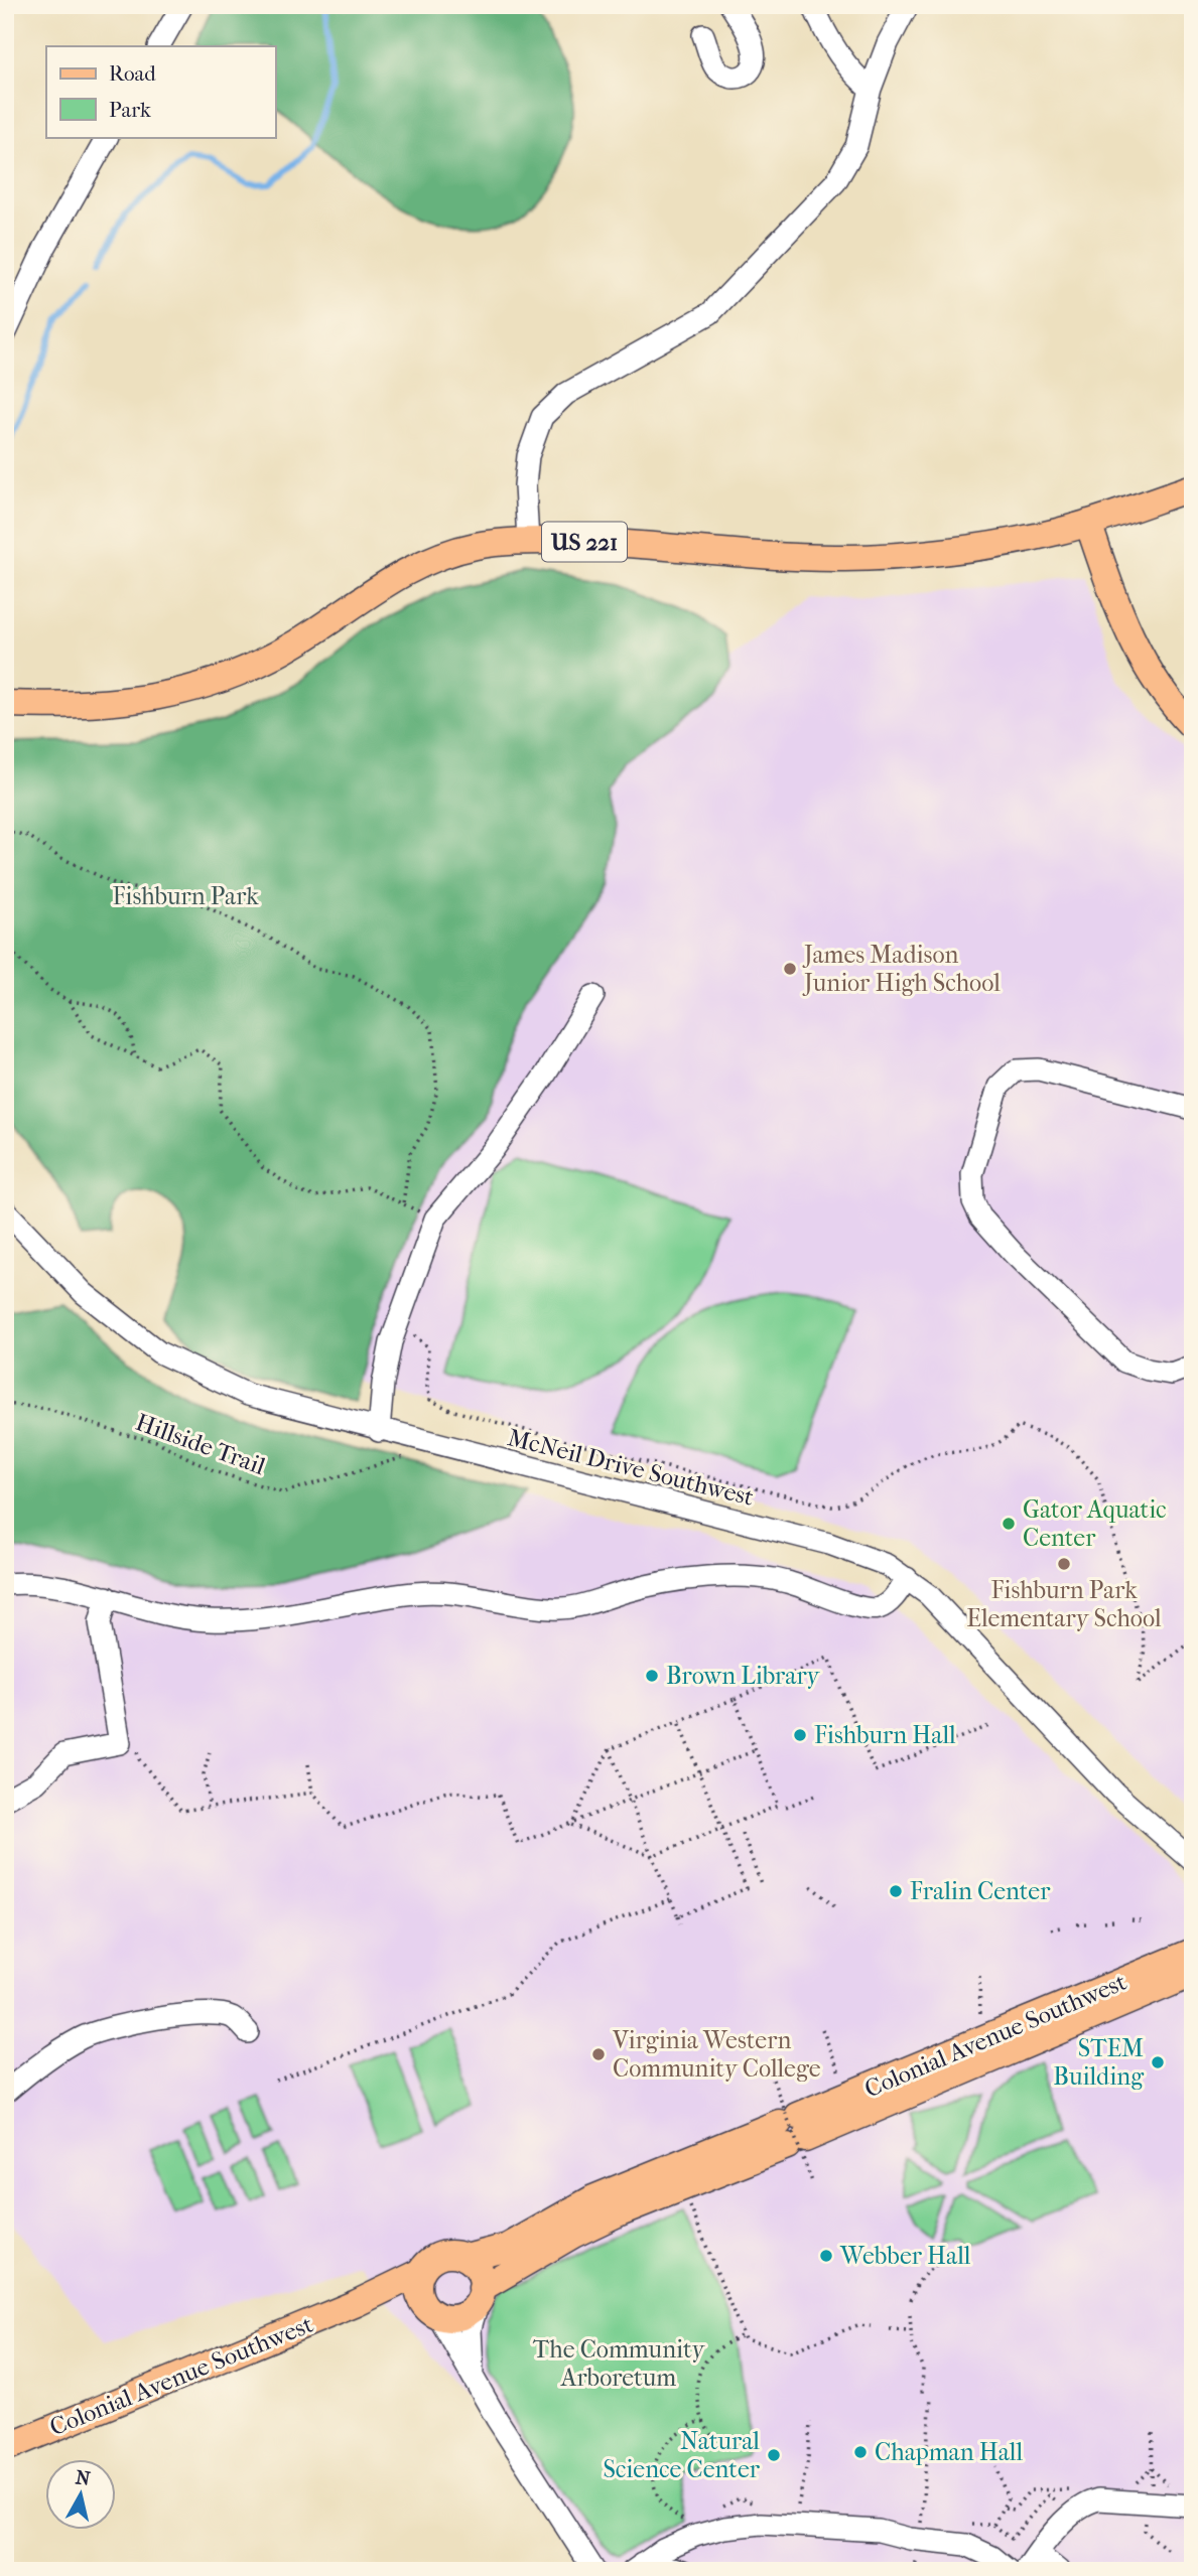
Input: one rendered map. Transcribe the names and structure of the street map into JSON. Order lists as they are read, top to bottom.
{
  "streets": {
    "main road": ["US 221", "Colonial Avenue Southwest"],
    "street": ["McNeil Drive Southwest"],
    "path": ["Hillside Trail"]
  },
  "crossings": [
    ["Hillside Trail", "McNeil Drive Southwest"]
  ],
  "parks": ["Fishburn Park", "The Community Arboretum"],
  "places": [
    "James Madison Junior High School",
    "Gator Aquatic Center",
    "Fishburn Park Elementary School",
    "Brown Library",
    "Fishburn Hall",
    "Fralin Center",
    "Virginia Western Community College",
    "STEM Building",
    "Webber Hall",
    "Chapman Hall",
    "Natural Science Center"
  ],
  "legend": ["Road", "Park"],
  "north": "top"
}
